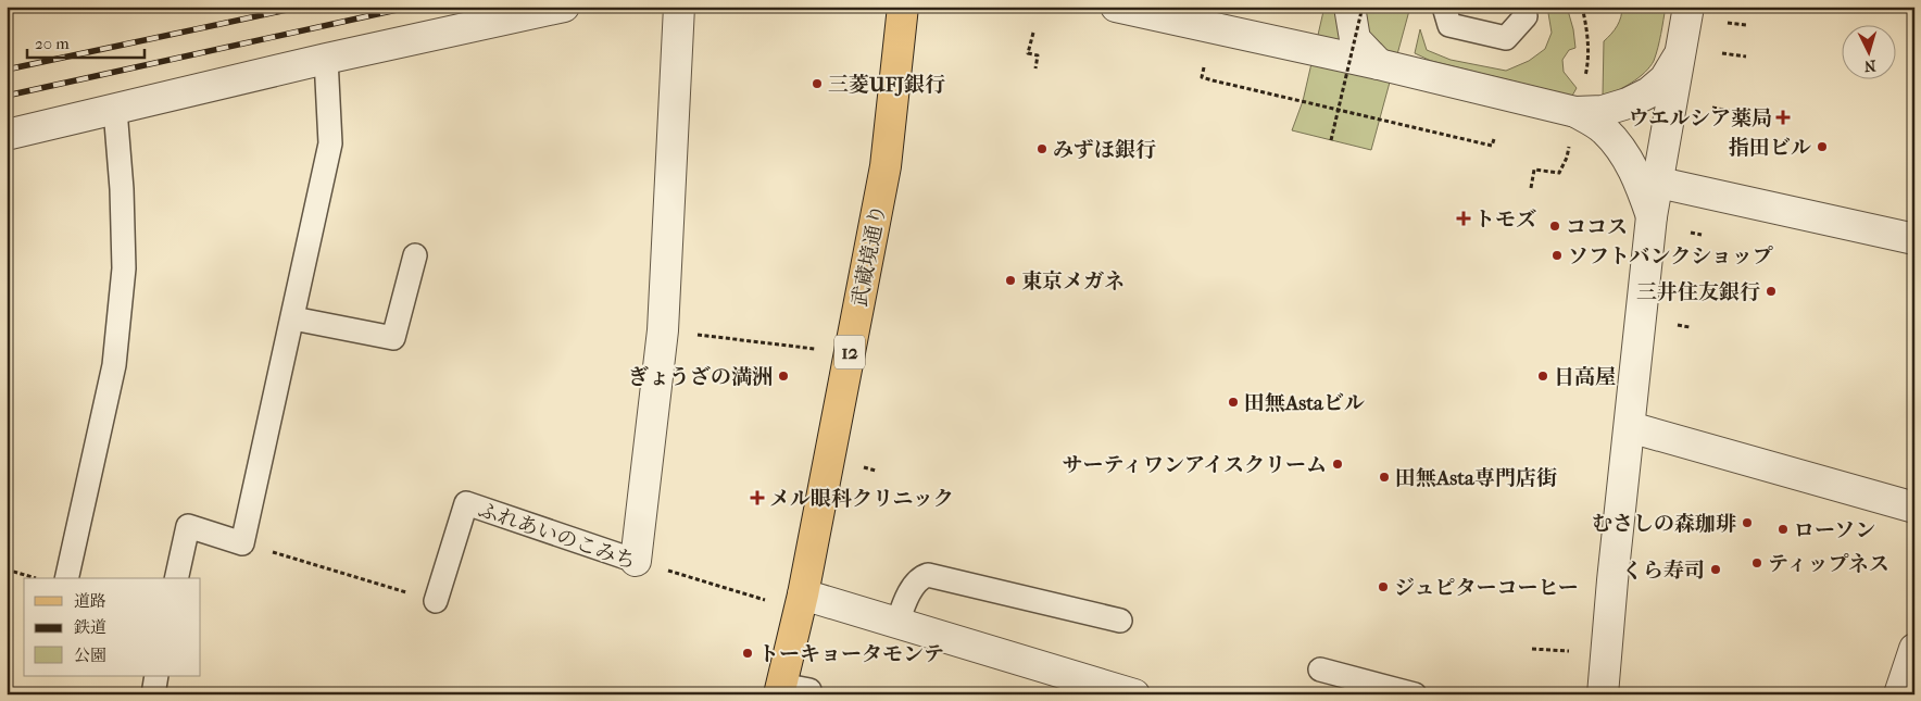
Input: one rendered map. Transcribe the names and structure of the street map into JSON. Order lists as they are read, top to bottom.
{
  "streets": {
    "main road": ["武蔵境通り", "12"],
    "lane": ["ふれあいのこみち"]
  },
  "crossings": [
    ["武蔵境通り", "ふれあいのこみち"]
  ],
  "places": {
    "other": [
      "三菱UFJ銀行",
      "指田ビル",
      "みずほ銀行",
      "ココス",
      "ソフトバンクショップ",
      "東京メガネ",
      "三井住友銀行",
      "ぎょうざの満洲",
      "日高屋",
      "田無Astaビル",
      "サーティワンアイスクリーム",
      "田無Asta専門店街",
      "むさしの森珈琲",
      "ローソン",
      "ティップネス",
      "くら寿司",
      "ジュピターコーヒー",
      "トーキョータモンテ"
    ],
    "health": ["ウエルシア薬局", "トモズ", "メル眼科クリニック"]
  },
  "legend": ["道路", "鉄道", "公園"],
  "scale_bar": "20 m",
  "north": "bottom"
}
